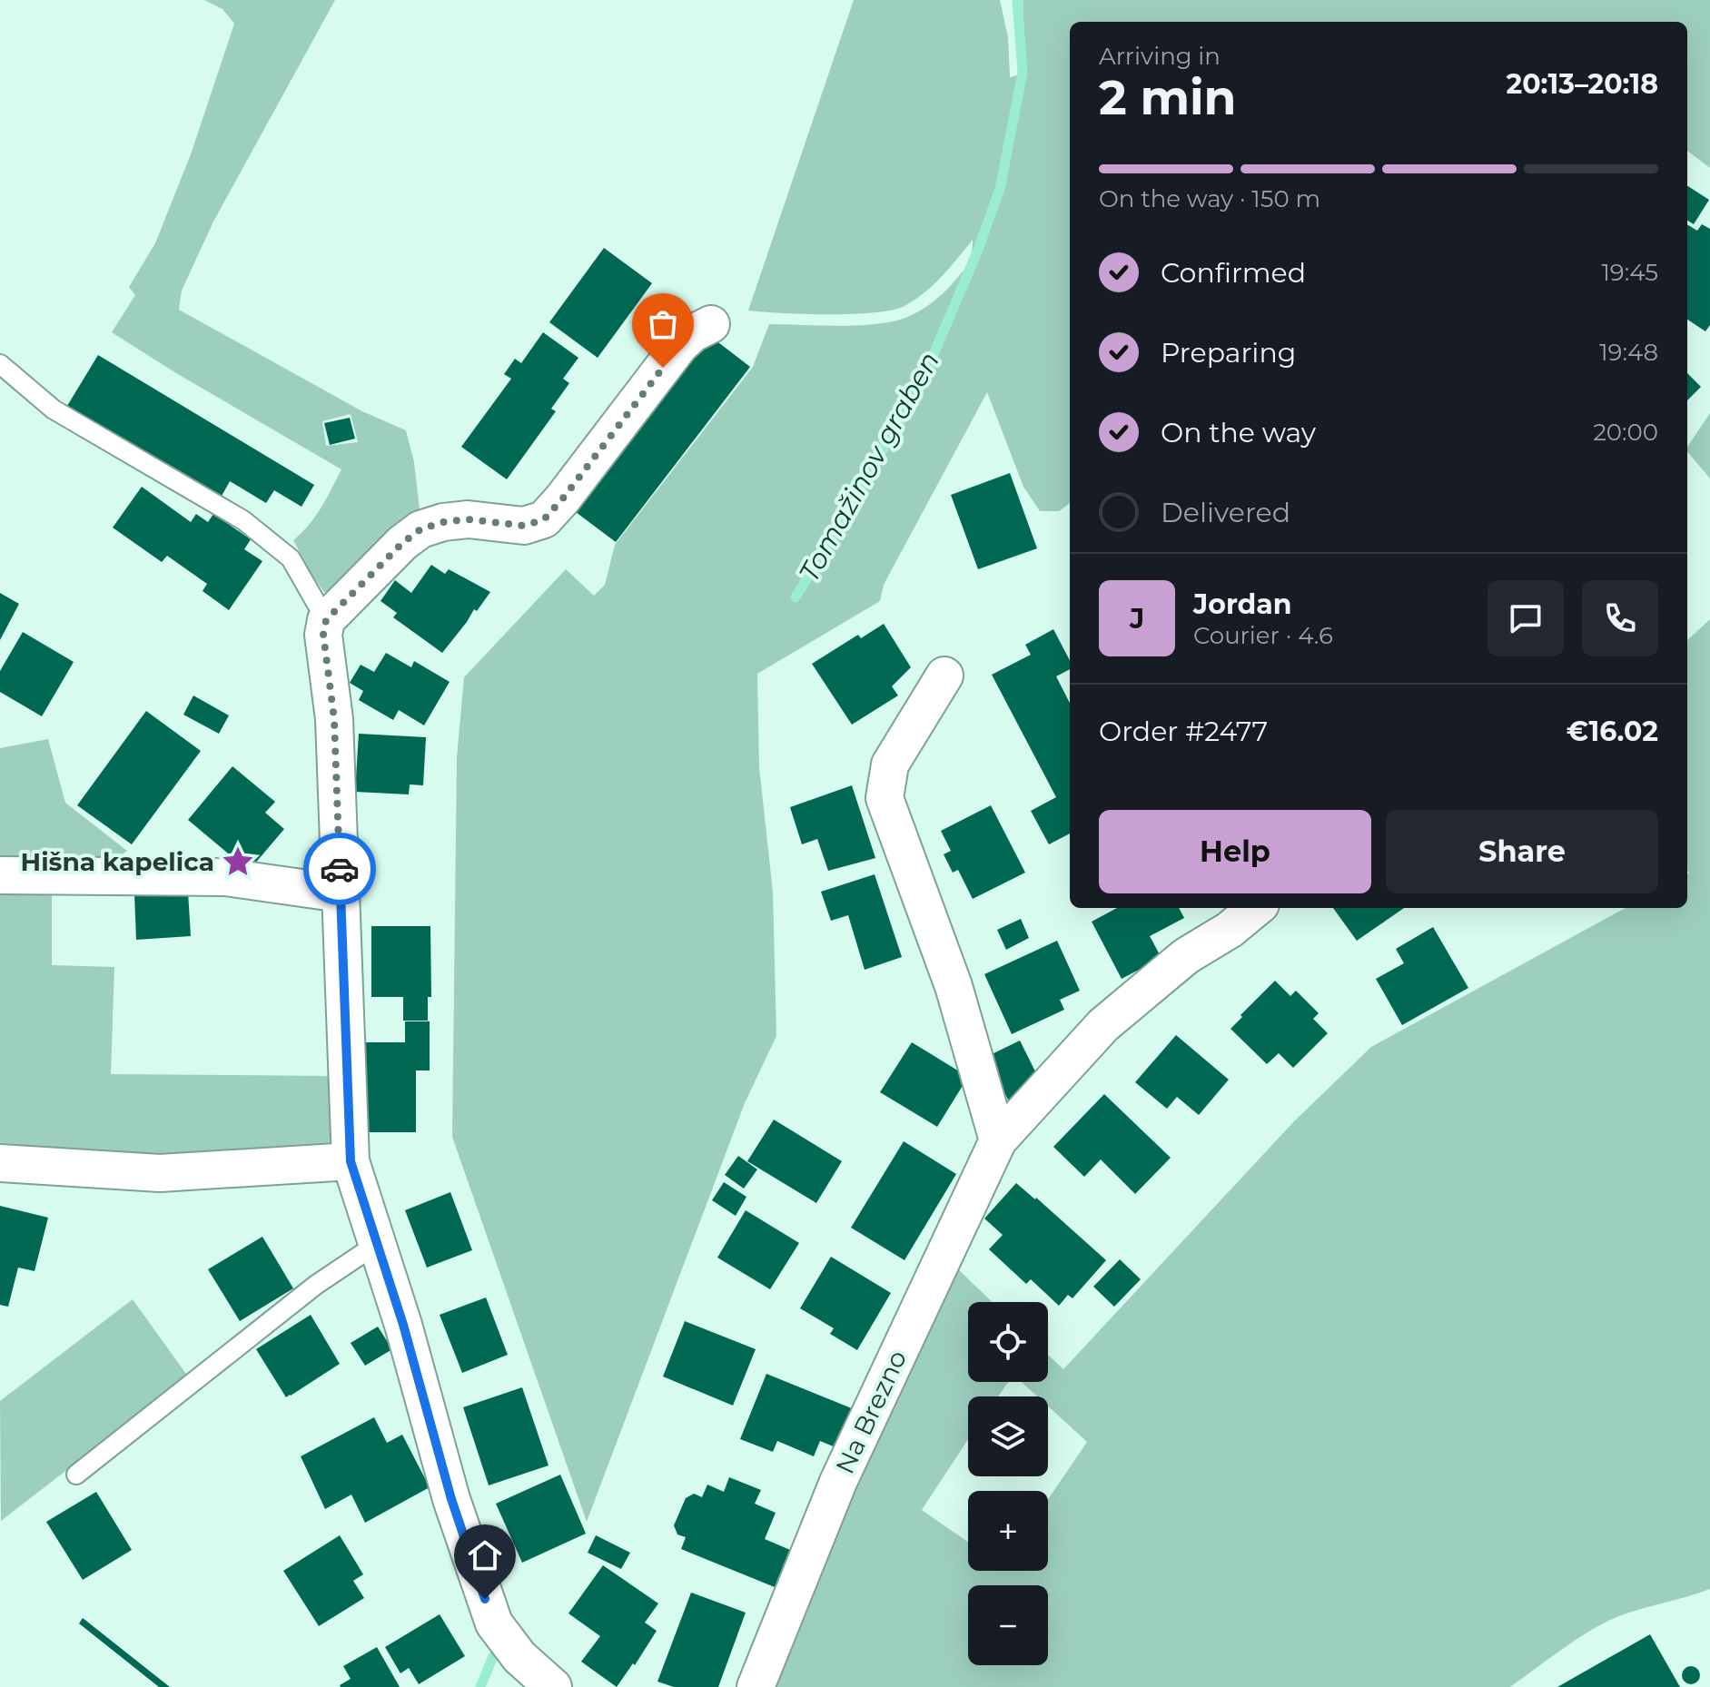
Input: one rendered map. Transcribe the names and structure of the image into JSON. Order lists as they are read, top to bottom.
{
  "streets": {
    "street": ["Na Brezno"]
  },
  "water": ["Tomažinov graben"],
  "places": {
    "place": ["Hišna kapelica"]
  },
  "page": {
    "heading": ["2 min", "Arriving in", "20:13–20:18"],
    "panel": [
      "Jordan",
      "Courier · 4.6",
      "Order #2477",
      "€16.02"
    ],
    "bar": "On the way · 150 m",
    "list": [
      ["Confirmed", "19:45"],
      ["Preparing", "19:48"],
      ["On the way", "20:00"],
      "Delivered"
    ],
    "round": "J",
    "buttons": ["Help", "Share"],
    "map_buttons": ["+", "−"]
  }
}
